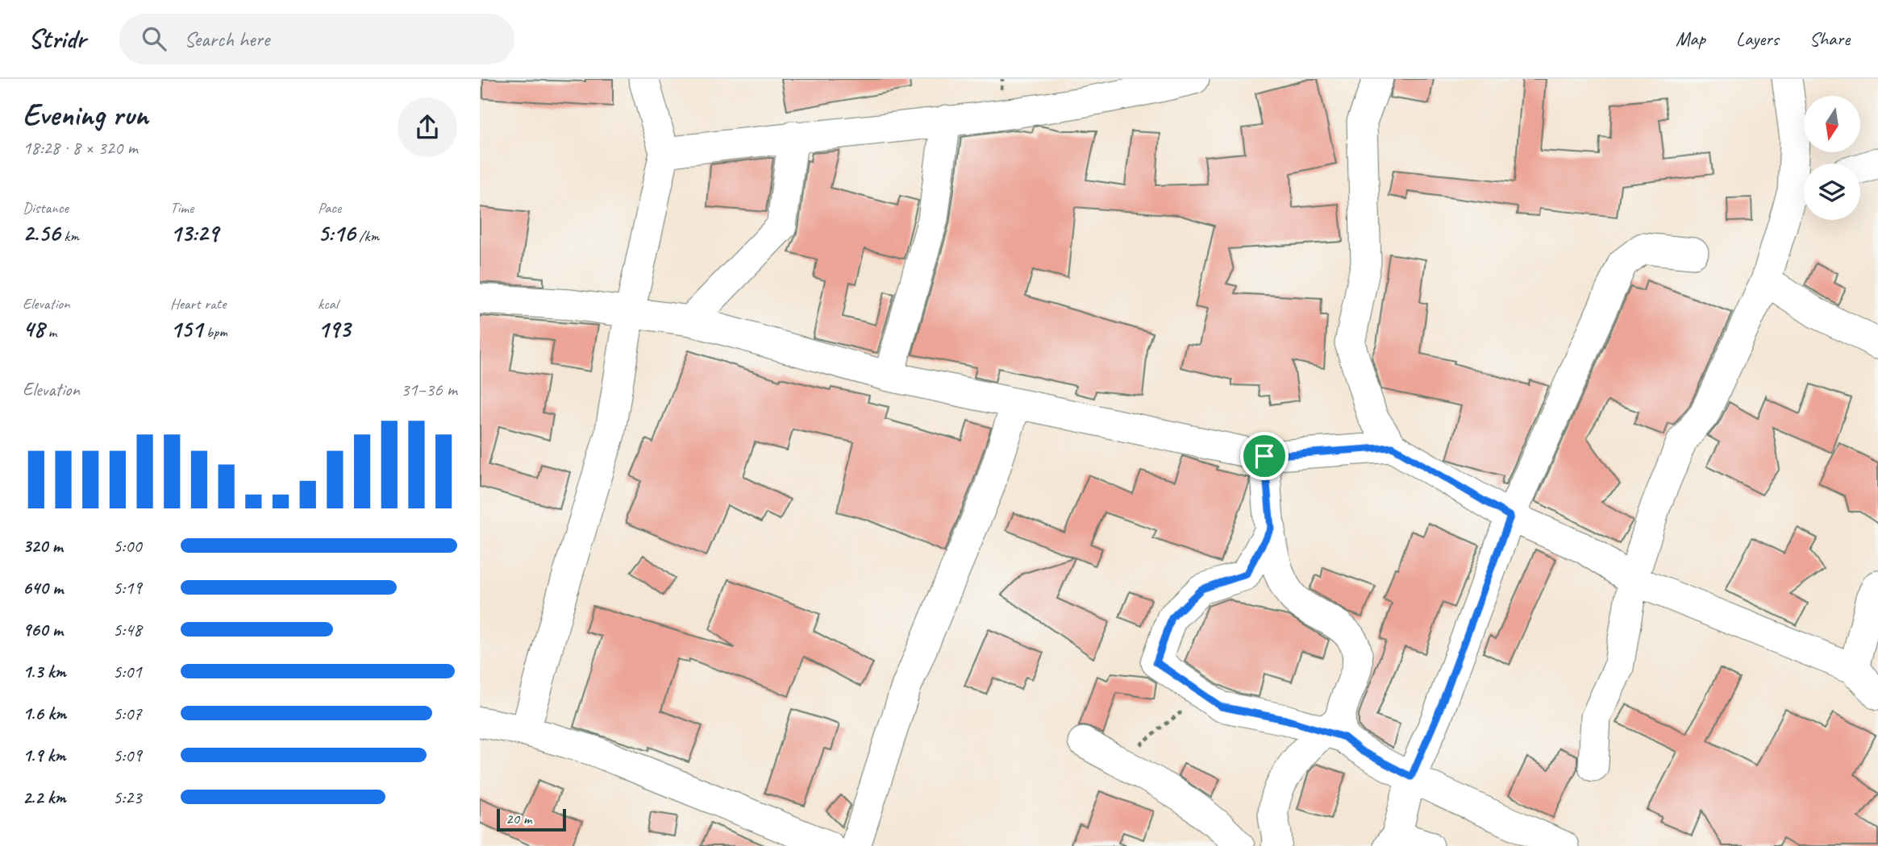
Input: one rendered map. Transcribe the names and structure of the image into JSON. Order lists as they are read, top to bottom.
{
  "scale_bar": "20 m",
  "north": "bottom",
  "page": {
    "header": "Stridr",
    "search": "Search here",
    "nav": ["Map", "Layers", "Share"],
    "heading": ["Evening run", "18:28 · 8 × 320 m"],
    "stats": [
      ["Distance", "2.56 km"],
      ["Time", "13:29"],
      ["Pace", "5:16 /km"],
      ["Elevation", "48 m"],
      ["Heart rate", "151 bpm"],
      ["kcal", "193"]
    ],
    "chart": ["Elevation", "31–36 m"],
    "list": [
      {
        "name": "320 m",
        "note": "5:00"
      },
      {
        "name": "640 m",
        "note": "5:19"
      },
      {
        "name": "960 m",
        "note": "5:48"
      },
      {
        "name": "1.3 km",
        "note": "5:01"
      },
      {
        "name": "1.6 km",
        "note": "5:07"
      },
      {
        "name": "1.9 km",
        "note": "5:09"
      },
      {
        "name": "2.2 km",
        "note": "5:23"
      }
    ],
    "scale": "20 m"
  }
}
